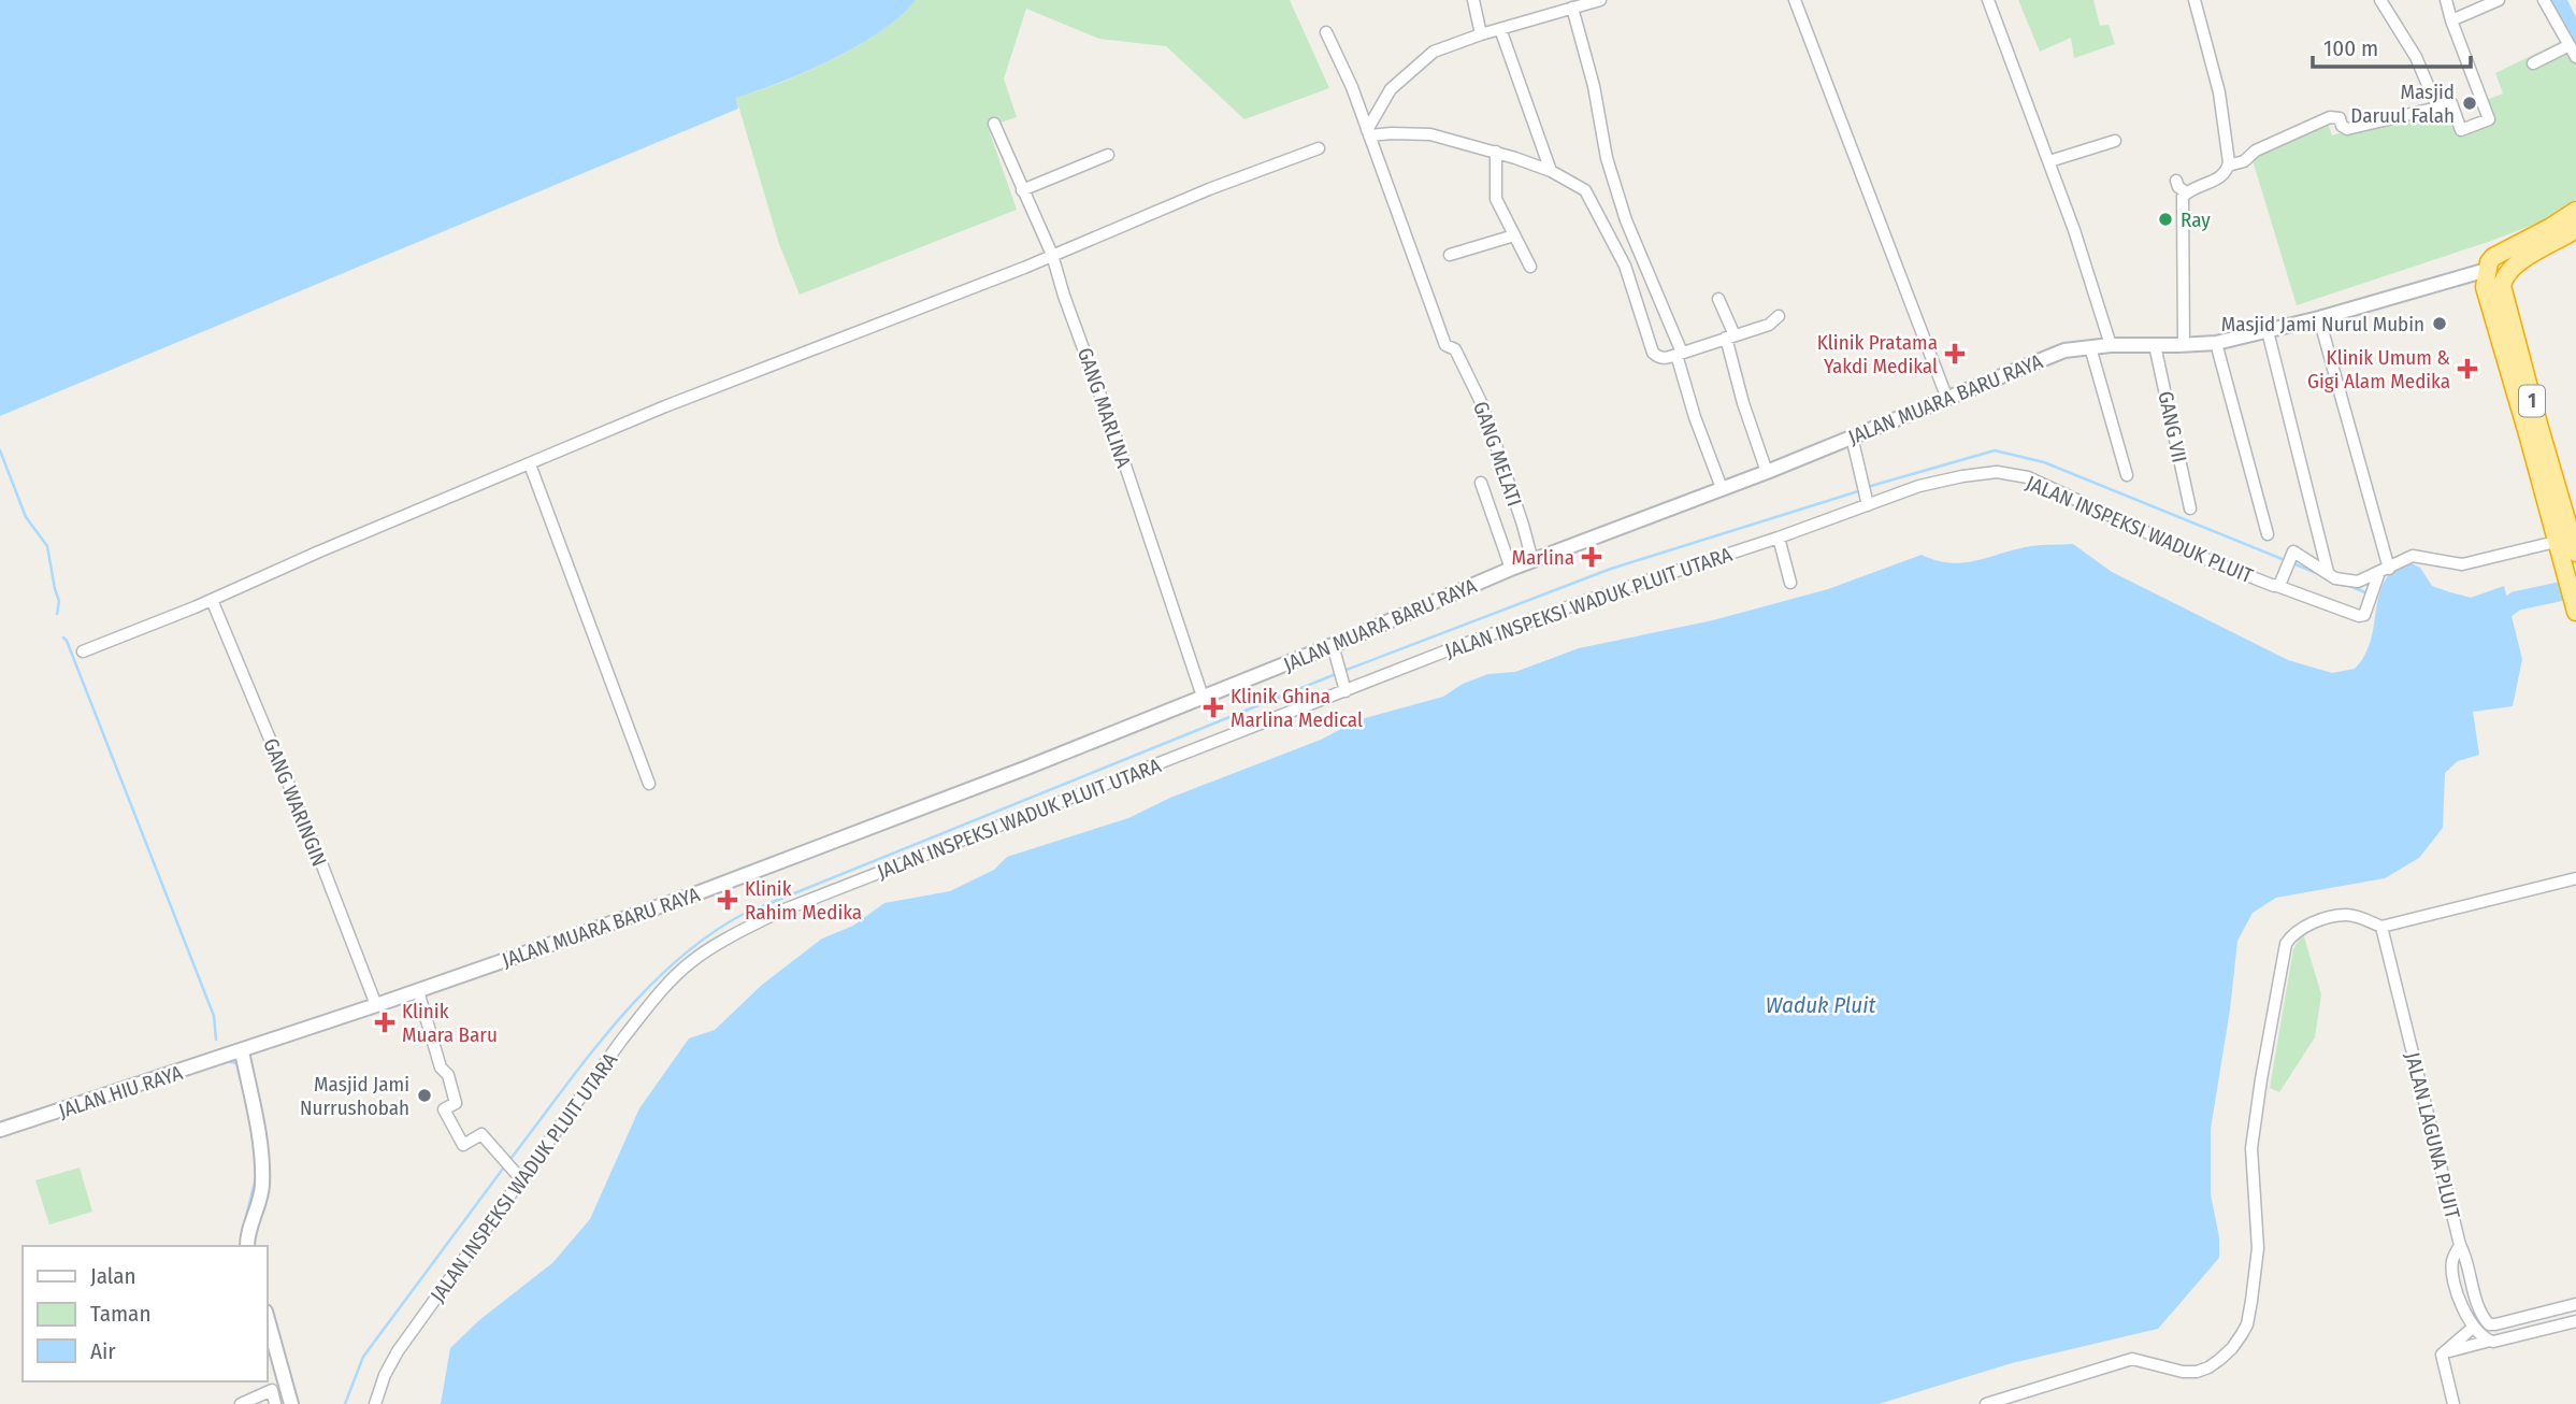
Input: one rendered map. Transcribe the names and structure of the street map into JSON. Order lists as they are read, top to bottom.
{
  "streets": {
    "highway": ["1"],
    "street": [
      "JALAN MUARA BARU RAYA",
      "GANG MARLINA",
      "GANG VII",
      "GANG MELATI",
      "JALAN INSPEKSI WADUK PLUIT",
      "JALAN INSPEKSI WADUK PLUIT UTARA",
      "GANG WARINGIN",
      "JALAN HIU RAYA",
      "JALAN LAGUNA PLUIT"
    ]
  },
  "crossings": [
    ["JALAN MUARA BARU RAYA", "1"],
    ["JALAN MUARA BARU RAYA", "GANG MARLINA"],
    ["JALAN MUARA BARU RAYA", "GANG VII"],
    ["JALAN MUARA BARU RAYA", "GANG MELATI"],
    ["JALAN MUARA BARU RAYA", "GANG WARINGIN"],
    ["JALAN MUARA BARU RAYA", "JALAN HIU RAYA"],
    ["1", "JALAN INSPEKSI WADUK PLUIT"],
    ["JALAN INSPEKSI WADUK PLUIT", "JALAN INSPEKSI WADUK PLUIT UTARA"]
  ],
  "water": ["Waduk Pluit"],
  "places": {
    "other": [
      "Masjid Daruul Falah",
      "Ray",
      "Masjid Jami Nurul Mubin",
      "Masjid Jami Nurrushobah"
    ],
    "health": [
      "Klinik Pratama Yakdi Medikal",
      "Klinik Umum & Gigi Alam Medika",
      "Marlina",
      "Klinik Ghina Marlina Medical",
      "Klinik Rahim Medika",
      "Klinik Muara Baru"
    ]
  },
  "legend": ["Jalan", "Taman", "Air"],
  "scale_bar": "100 m"
}
